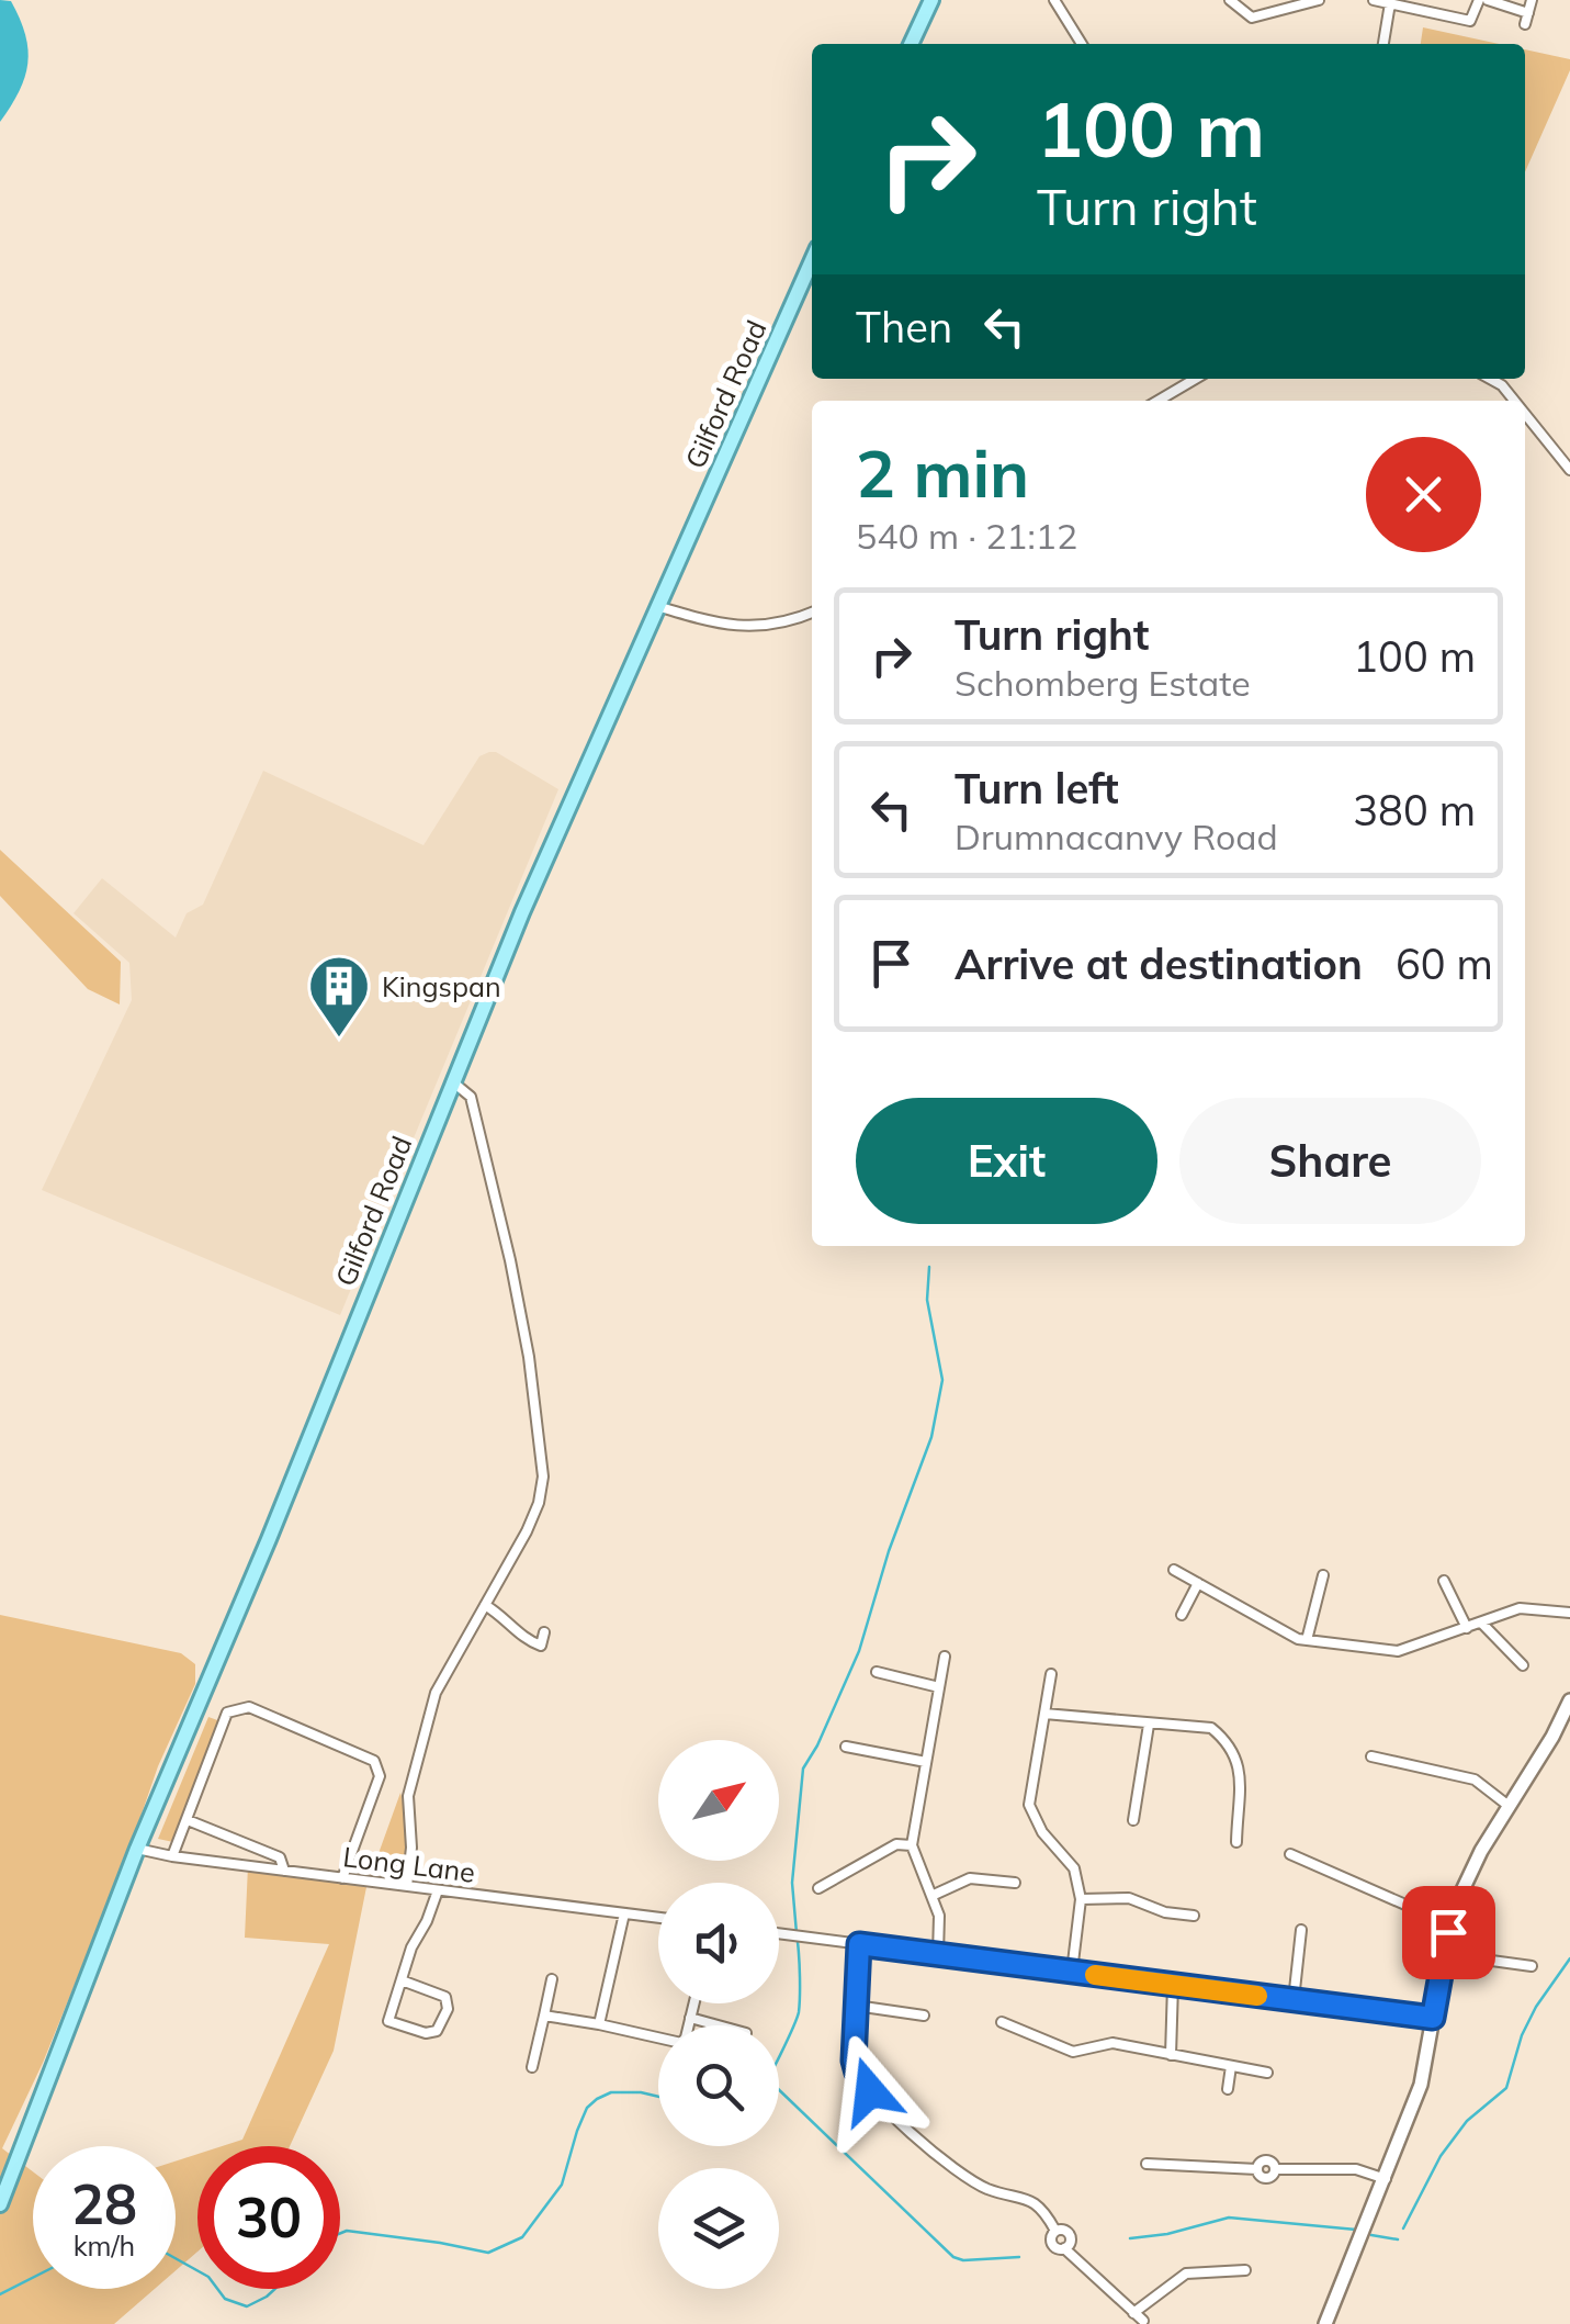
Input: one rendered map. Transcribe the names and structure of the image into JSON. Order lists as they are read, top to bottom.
{
  "streets": {
    "main road": ["Gilford Road"],
    "street": ["Long Lane"]
  },
  "crossings": [
    ["Gilford Road", "Long Lane"]
  ],
  "places": {
    "building": ["Kingspan"]
  },
  "north": "top right",
  "page": {
    "turn": ["100 m", "Turn right"],
    "then": "Then",
    "heading": ["2 min", "540 m · 21:12"],
    "list": [
      {
        "name": "Turn right",
        "note": "Schomberg Estate",
        "value": "100 m"
      },
      {
        "name": "Turn left",
        "note": "Drumnacanvy Road",
        "value": "380 m"
      },
      {
        "name": "Arrive at destination",
        "value": "60 m"
      }
    ],
    "buttons": ["Exit", "Share"],
    "speed": "28 km/h",
    "limit": "30"
  }
}
